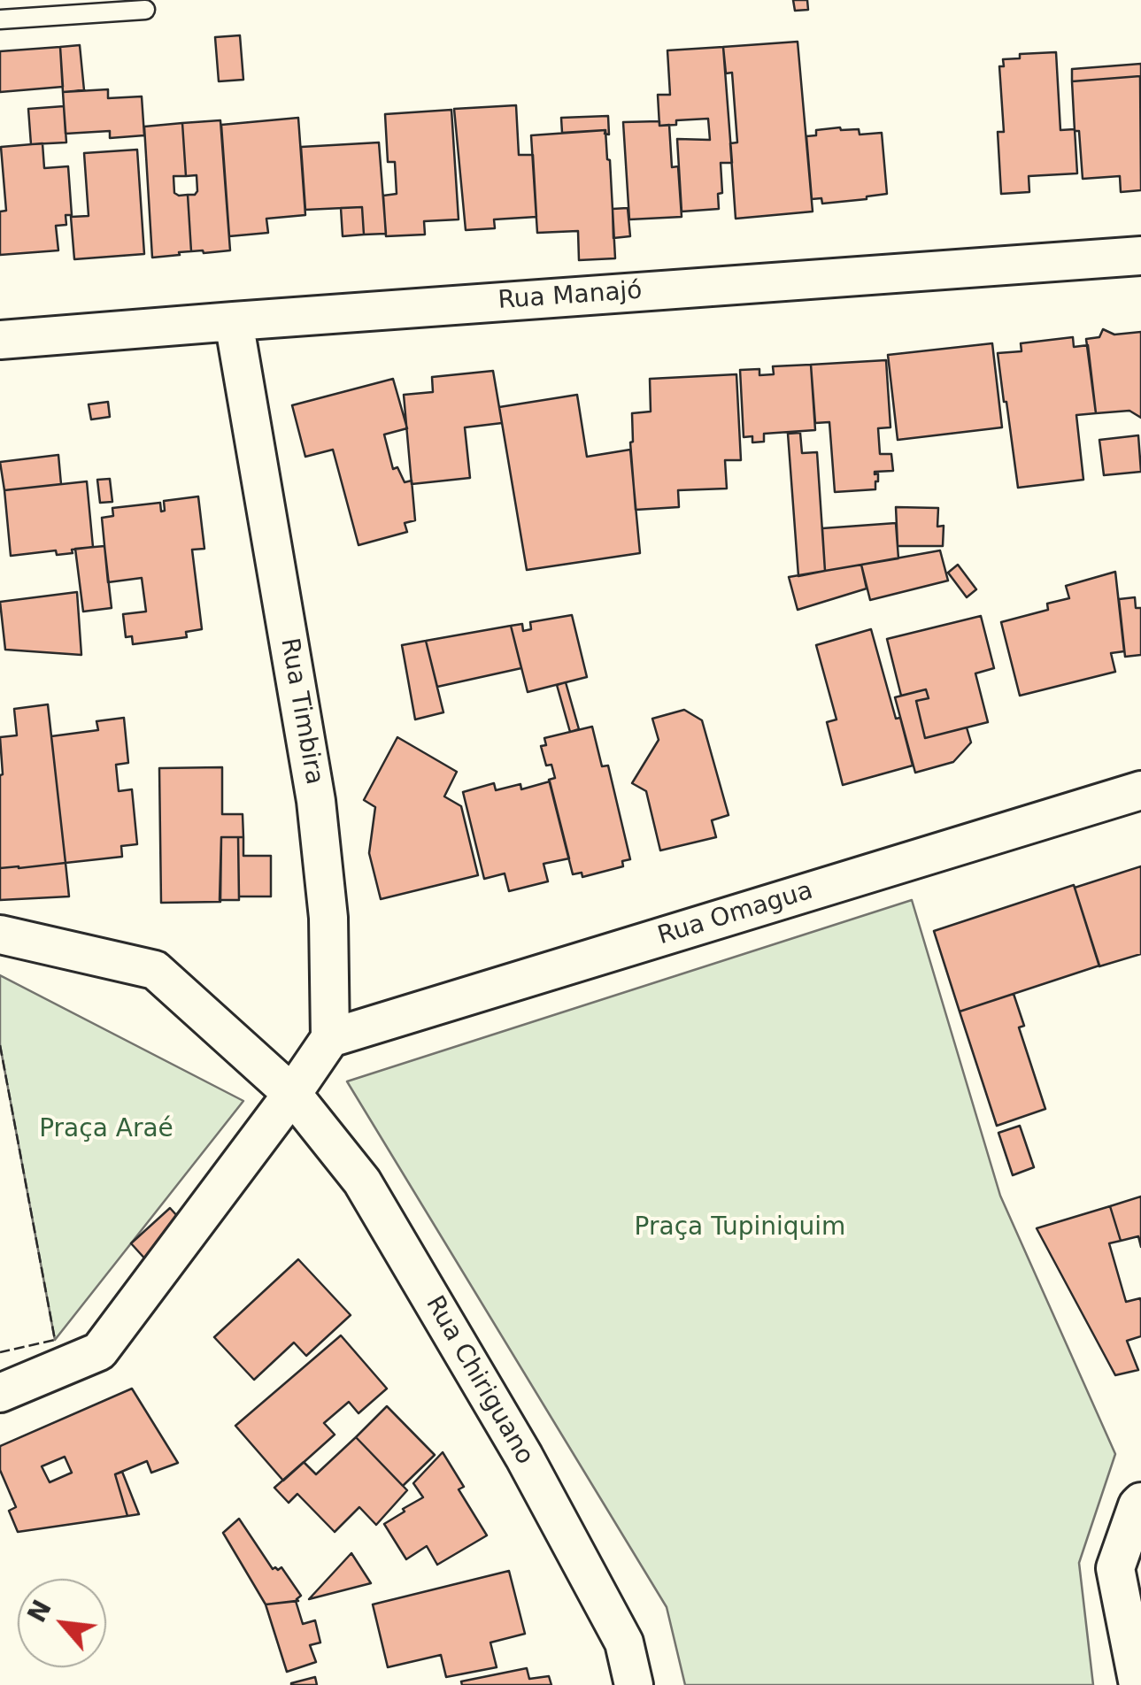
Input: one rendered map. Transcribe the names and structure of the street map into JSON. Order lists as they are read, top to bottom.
{
  "streets": {
    "street": [
      "Rua Manajó",
      "Rua Timbira",
      "Rua Omagua",
      "Rua Chiriguano"
    ]
  },
  "crossings": [
    ["Rua Manajó", "Rua Timbira"],
    ["Rua Timbira", "Rua Omagua"]
  ],
  "parks": ["Praça Araé", "Praça Tupiniquim"],
  "north": "top left"
}
